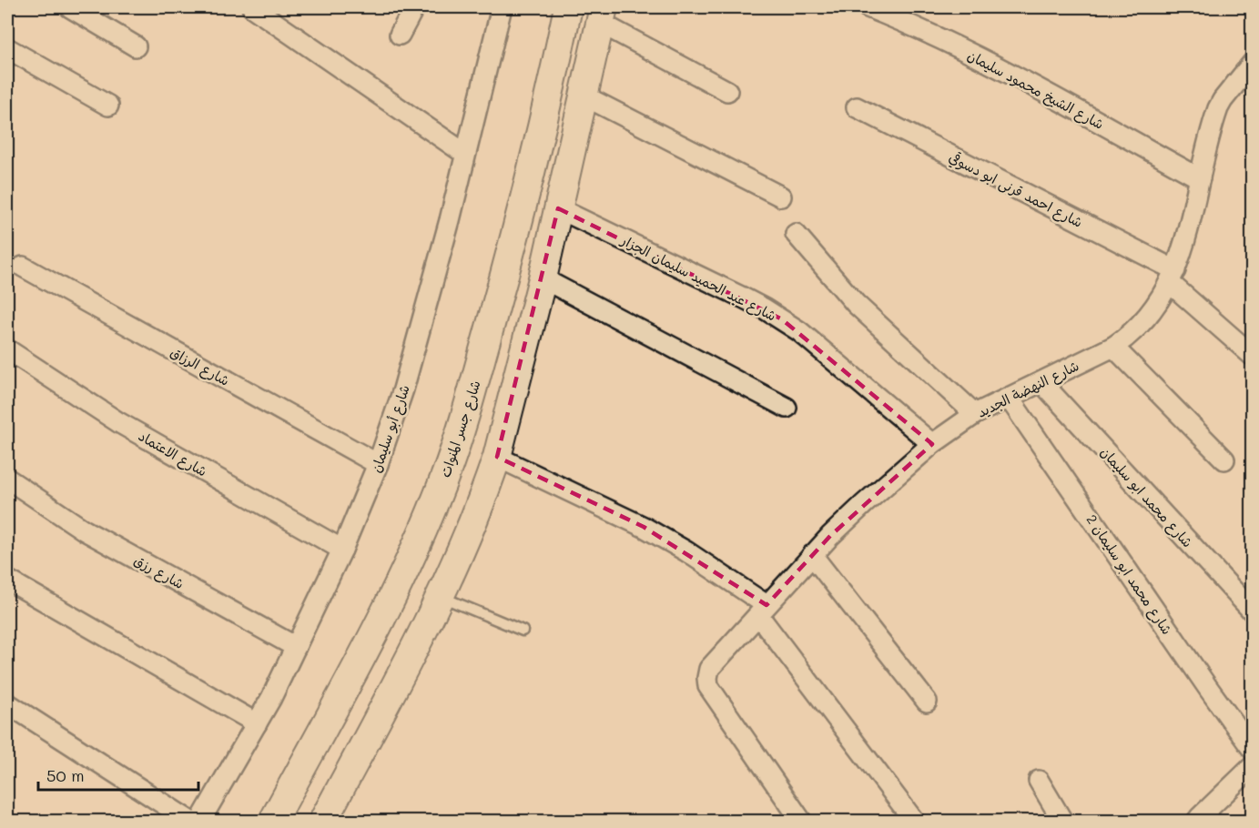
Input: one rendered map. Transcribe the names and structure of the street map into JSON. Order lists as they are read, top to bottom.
{
  "streets": {
    "street": [
      "شارع الشيخ محمود سليمان",
      "شارع احمد قرنى ابو دسوقي",
      "شارع عبد الحميد سليمان الجزار",
      "شارع الرزاق",
      "شارع النهضة الجديد",
      "شارع أبو سليمان",
      "شارع جسر المنوات",
      "شارع الاعتماد",
      "شارع محمد ابو سليمان",
      "شارع رزق",
      "شارع محمد ابو سليمان 2"
    ]
  },
  "crossings": [
    ["شارع الشيخ محمود سليمان", "شارع النهضة الجديد"],
    ["شارع احمد قرنى ابو دسوقي", "شارع النهضة الجديد"],
    ["شارع عبد الحميد سليمان الجزار", "شارع النهضة الجديد"],
    ["شارع الرزاق", "شارع أبو سليمان"],
    ["شارع النهضة الجديد", "شارع محمد ابو سليمان"],
    ["شارع النهضة الجديد", "شارع محمد ابو سليمان 2"],
    ["شارع أبو سليمان", "شارع الاعتماد"],
    ["شارع أبو سليمان", "شارع رزق"]
  ],
  "scale_bar": "50 m"
}
